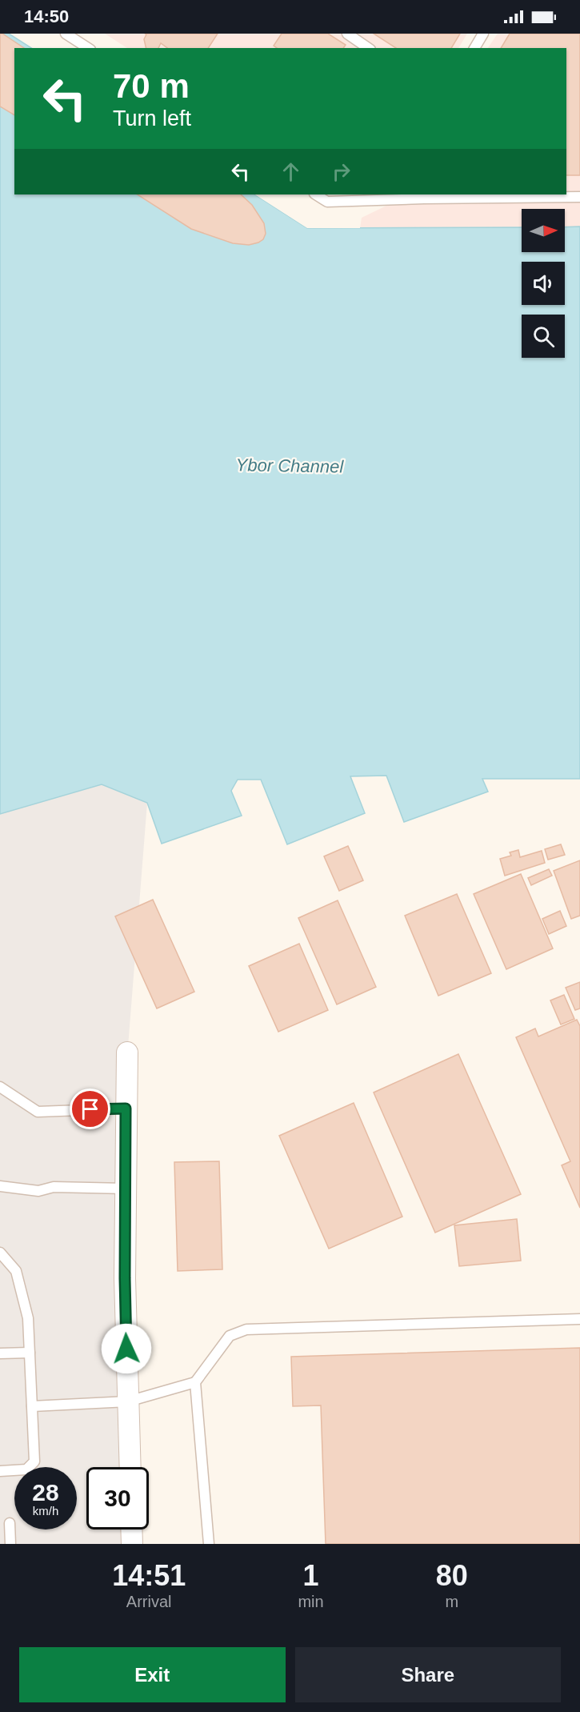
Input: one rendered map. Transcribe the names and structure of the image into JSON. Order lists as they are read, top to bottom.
{
  "water": ["Ybor Channel"],
  "north": "right",
  "page": {
    "status": "14:50",
    "turn": ["70 m", "Turn left"],
    "speed": "28 km/h",
    "limit": "30",
    "eta": [
      "14:51",
      "Arrival",
      "1",
      "min",
      "80",
      "m"
    ],
    "buttons": ["Exit", "Share"]
  }
}
